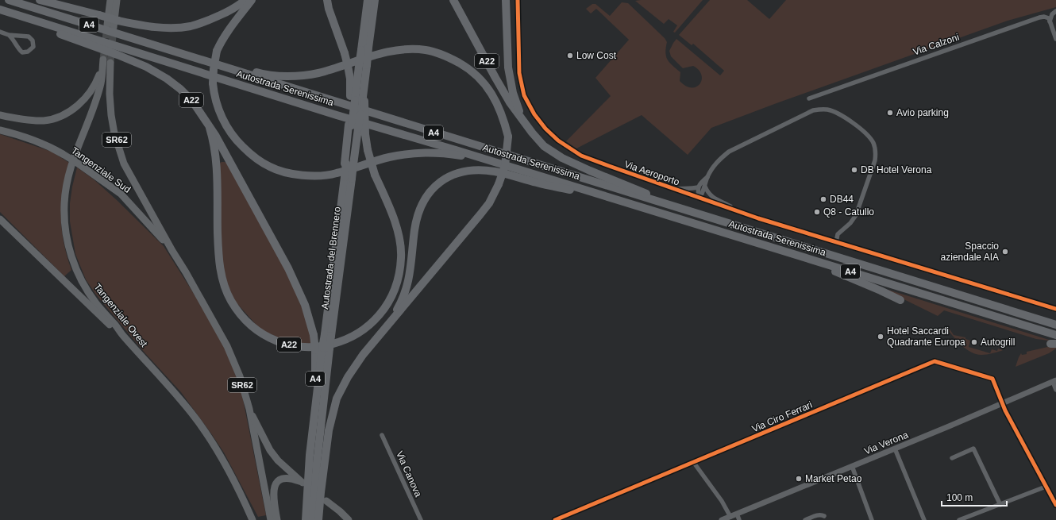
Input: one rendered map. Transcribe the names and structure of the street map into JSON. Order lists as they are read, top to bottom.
{
  "streets": {
    "highway": [
      "A4",
      "A22",
      "Autostrada Serenissima",
      "SR62",
      "Tangenziale Sud",
      "Autostrada del Brennero",
      "Tangenziale Ovest"
    ],
    "street": [
      "Via Calzoni",
      "Via Aeroporto",
      "Via Ciro Ferrari",
      "Via Verona",
      "Via Canova"
    ]
  },
  "crossings": [
    ["A4", "A22"],
    ["A4", "Autostrada Serenissima"],
    ["A22", "Autostrada del Brennero"],
    ["SR62", "Tangenziale Sud"],
    ["SR62", "Tangenziale Ovest"],
    ["Via Ciro Ferrari", "Via Verona"]
  ],
  "places": [
    "Low Cost",
    "Avio parking",
    "DB Hotel Verona",
    "DB44",
    "Q8 - Catullo",
    "Spaccio aziendale AIA",
    "Hotel Saccardi Quadrante Europa",
    "Autogrill",
    "Market Petao"
  ],
  "scale_bar": "100 m"
}
